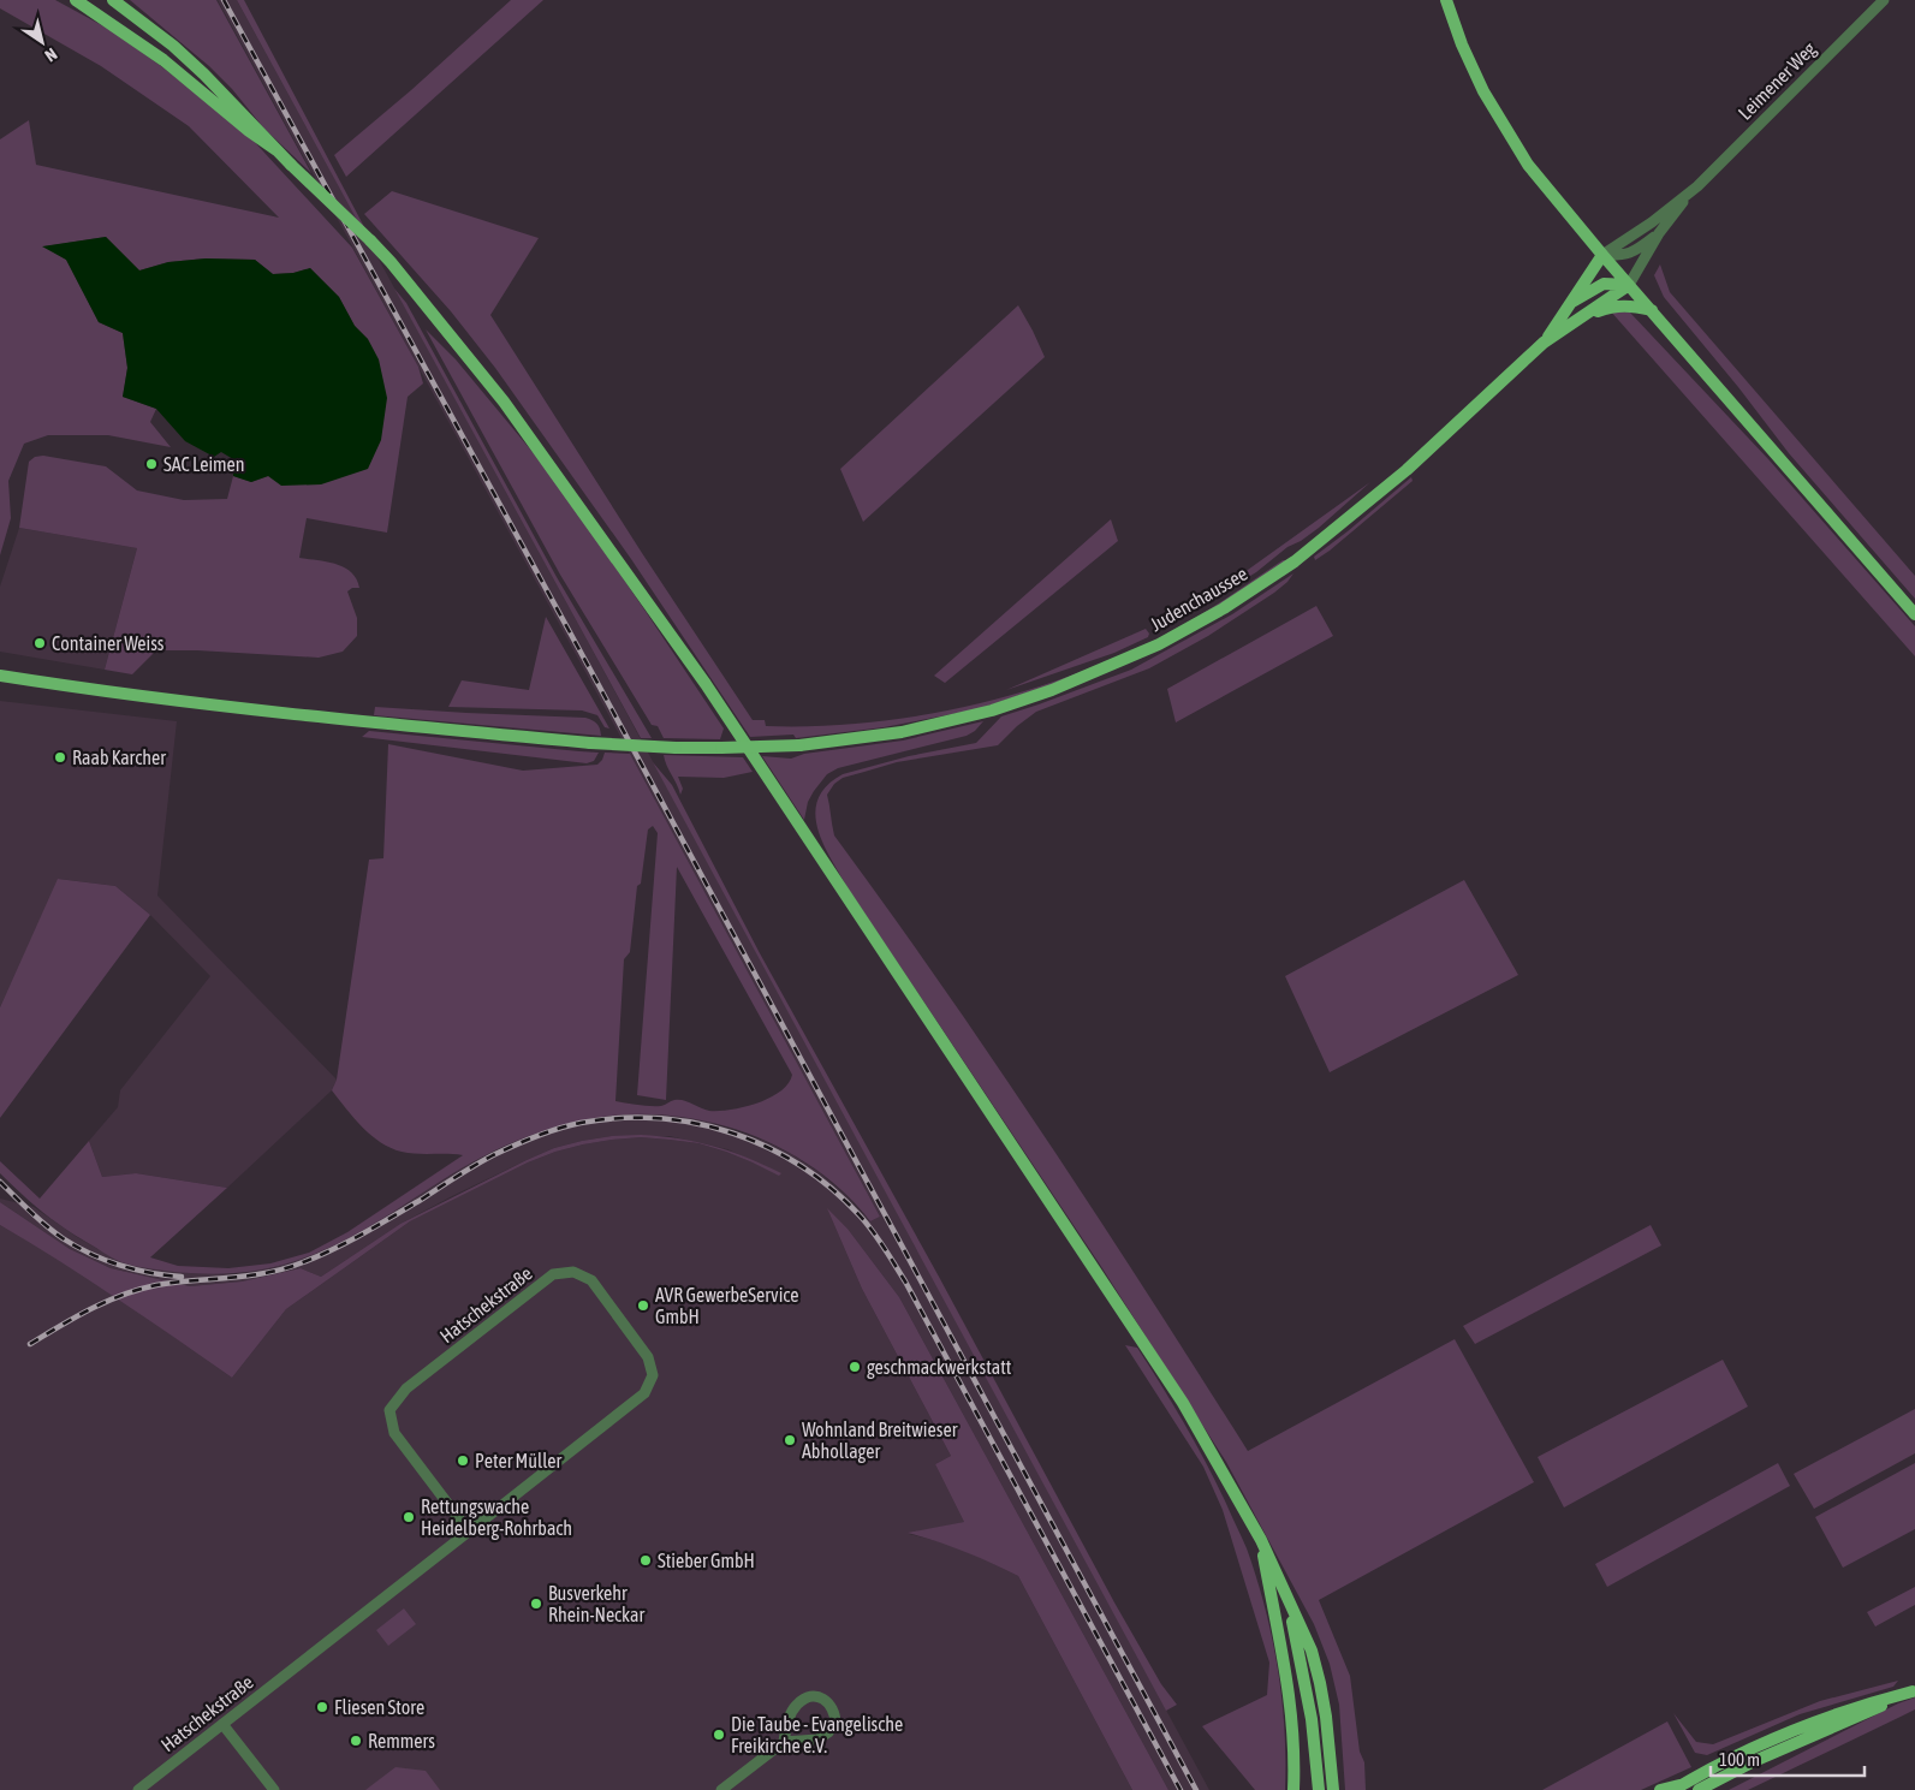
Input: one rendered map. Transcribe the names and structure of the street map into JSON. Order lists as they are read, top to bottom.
{
  "streets": {
    "main road": ["Judenchaussee"],
    "street": ["Leimener Weg", "Hatschekstraße"]
  },
  "crossings": [
    ["Leimener Weg", "Judenchaussee"]
  ],
  "places": [
    "SAC Leimen",
    "Container Weiss",
    "Raab Karcher",
    "AVR GewerbeService GmbH",
    "geschmackwerkstatt",
    "Wohnland Breitwieser Abhollager",
    "Peter Müller",
    "Rettungswache Heidelberg-Rohrbach",
    "Stieber GmbH",
    "Busverkehr Rhein-Neckar",
    "Fliesen Store",
    "Die Taube - Evangelische Freikirche e.V.",
    "Remmers"
  ],
  "scale_bar": "100 m",
  "north": "bottom right"
}
